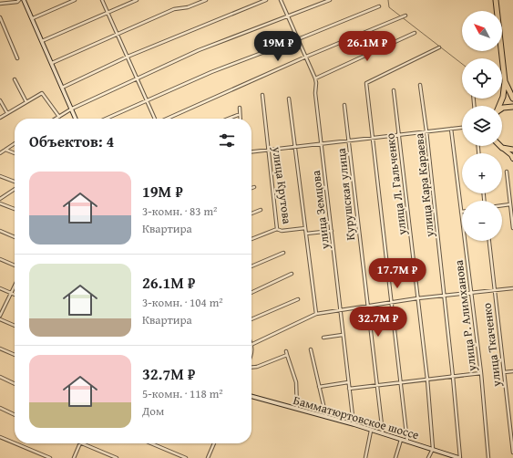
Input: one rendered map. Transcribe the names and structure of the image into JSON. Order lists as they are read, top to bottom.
{
  "streets": {
    "street": [
      "улица Л. Гальченко",
      "улица Крутова",
      "улица Кара Караева",
      "Курушская улица",
      "улица Земцова",
      "улица Р. Алимханова",
      "улица Ткаченко",
      "Бамматюртовское шоссе"
    ]
  },
  "crossings": [
    ["улица Л. Гальченко", "Бамматюртовское шоссе"],
    ["улица Кара Караева", "Бамматюртовское шоссе"],
    ["Курушская улица", "Бамматюртовское шоссе"],
    ["улица Земцова", "Бамматюртовское шоссе"]
  ],
  "north": "top left",
  "page": {
    "map_buttons": ["+", "−"],
    "price": [
      "19M ₽",
      "26.1M ₽",
      "17.7M ₽",
      "32.7M ₽"
    ],
    "heading": "Объектов: 4",
    "list": [
      {
        "name": "19M ₽",
        "note": "3-комн. · 83 m² · Квартира"
      },
      {
        "name": "26.1M ₽",
        "note": "3-комн. · 104 m² · Квартира"
      },
      {
        "name": "32.7M ₽",
        "note": "5-комн. · 118 m² · Дом"
      }
    ]
  }
}
